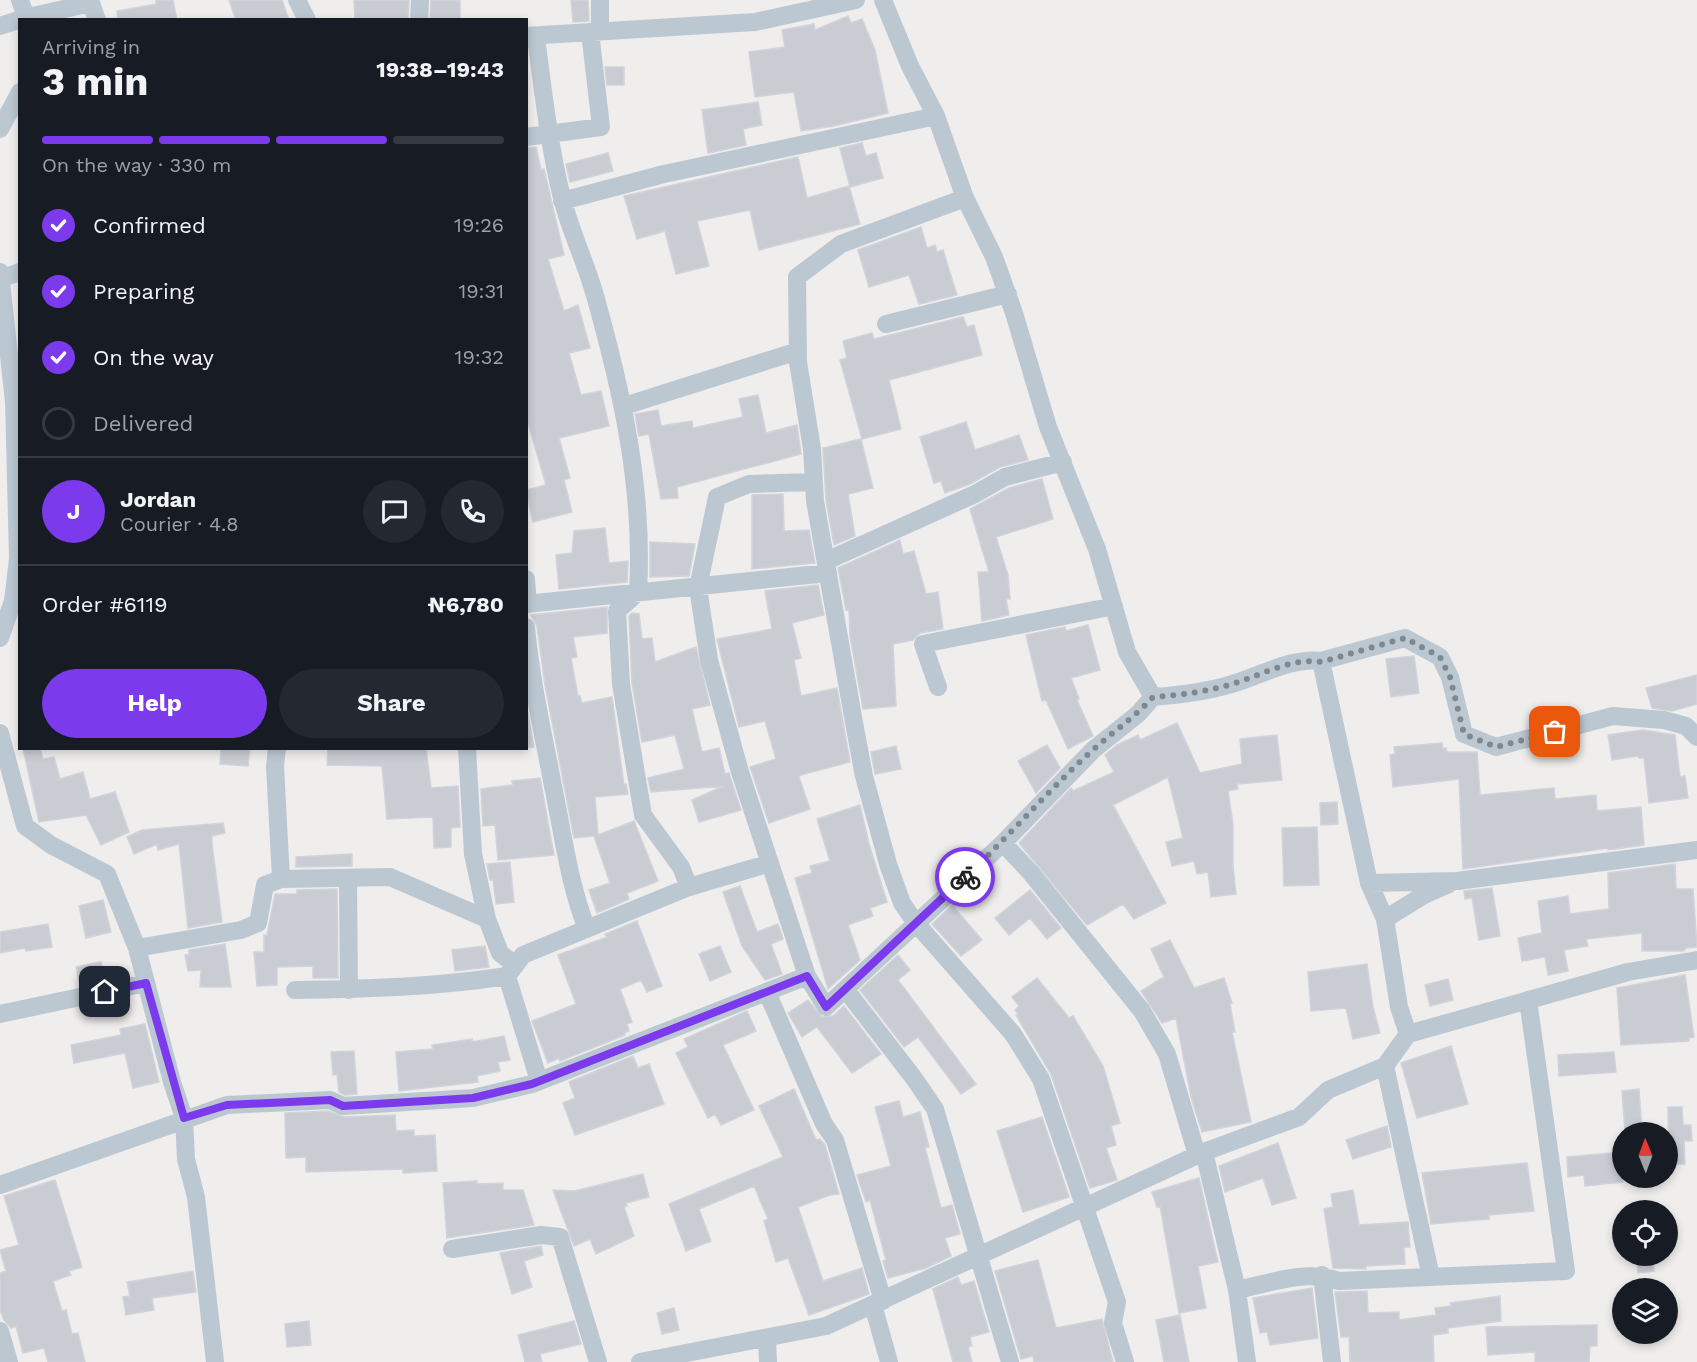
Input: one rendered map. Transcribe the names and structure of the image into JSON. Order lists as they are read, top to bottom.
{
  "north": "top",
  "page": {
    "heading": ["3 min", "Arriving in", "19:38–19:43"],
    "panel": [
      "Jordan",
      "Courier · 4.8",
      "Order #6119",
      "₦6,780"
    ],
    "bar": "On the way · 330 m",
    "list": [
      ["Confirmed", "19:26"],
      ["Preparing", "19:31"],
      ["On the way", "19:32"],
      "Delivered"
    ],
    "round": "J",
    "buttons": ["Help", "Share"]
  }
}
